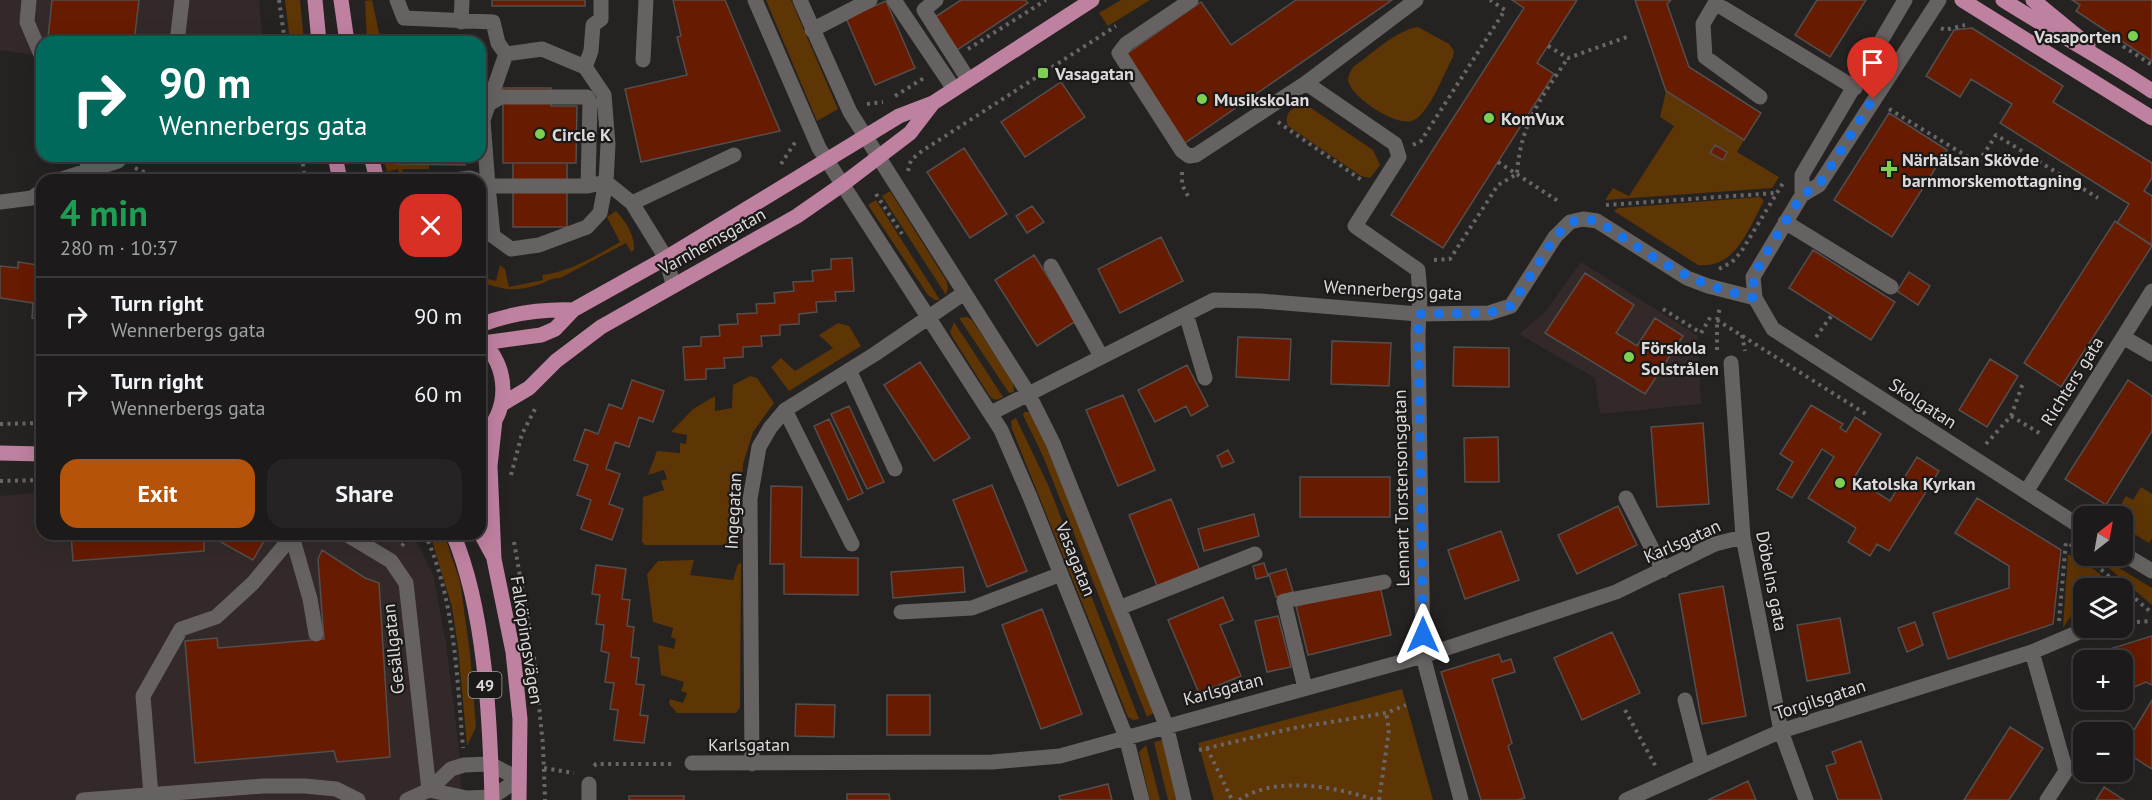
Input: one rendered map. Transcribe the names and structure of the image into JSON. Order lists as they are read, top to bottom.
{
  "streets": {
    "main road": ["Varnhemsgatan", "Falköpingsvägen", "49"],
    "street": [
      "Wennerbergs gata",
      "Richters gata",
      "Skolgatan",
      "Lennart Torstensonsgatan",
      "Ingegatan",
      "Karlsgatan",
      "Vasagatan",
      "Döbelns gata",
      "Gesällgatan",
      "Torgilsgatan"
    ]
  },
  "crossings": [
    ["Varnhemsgatan", "Vasagatan"],
    ["Varnhemsgatan", "49"],
    ["Wennerbergs gata", "Skolgatan"],
    ["Wennerbergs gata", "Lennart Torstensonsgatan"],
    ["Wennerbergs gata", "Vasagatan"],
    ["Richters gata", "Skolgatan"],
    ["Lennart Torstensonsgatan", "Karlsgatan"],
    ["Ingegatan", "Karlsgatan"],
    ["Ingegatan", "Vasagatan"],
    ["Karlsgatan", "Vasagatan"],
    ["Karlsgatan", "Döbelns gata"],
    ["Döbelns gata", "Torgilsgatan"],
    ["Falköpingsvägen", "49"]
  ],
  "places": {
    "other": [
      "Vasaporten",
      "Musikskolan",
      "KomVux",
      "Circle K",
      "Förskola Solstrålen",
      "Katolska Kyrkan"
    ],
    "transit": ["Vasagatan"],
    "health": ["Närhälsan Skövde barnmorskemottagning"]
  },
  "north": "top right",
  "page": {
    "turn": ["90 m", "Wennerbergs gata"],
    "heading": ["4 min", "280 m · 10:37"],
    "list": [
      {
        "name": "Turn right",
        "note": "Wennerbergs gata",
        "value": "90 m"
      },
      {
        "name": "Turn right",
        "note": "Wennerbergs gata",
        "value": "60 m"
      }
    ],
    "buttons": ["Exit", "Share"],
    "map_buttons": ["+", "−"]
  }
}
